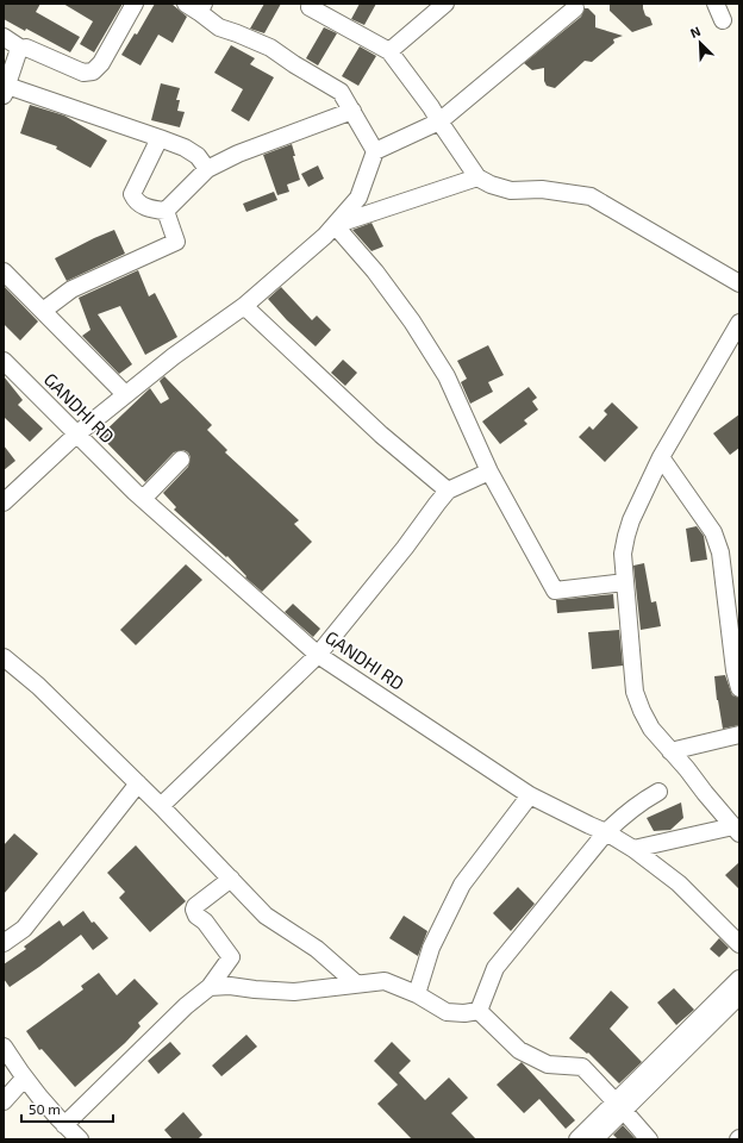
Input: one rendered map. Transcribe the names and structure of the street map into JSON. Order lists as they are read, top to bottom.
{
  "streets": {
    "street": ["GANDHI RD"]
  },
  "scale_bar": "50 m",
  "north": "top left"
}
